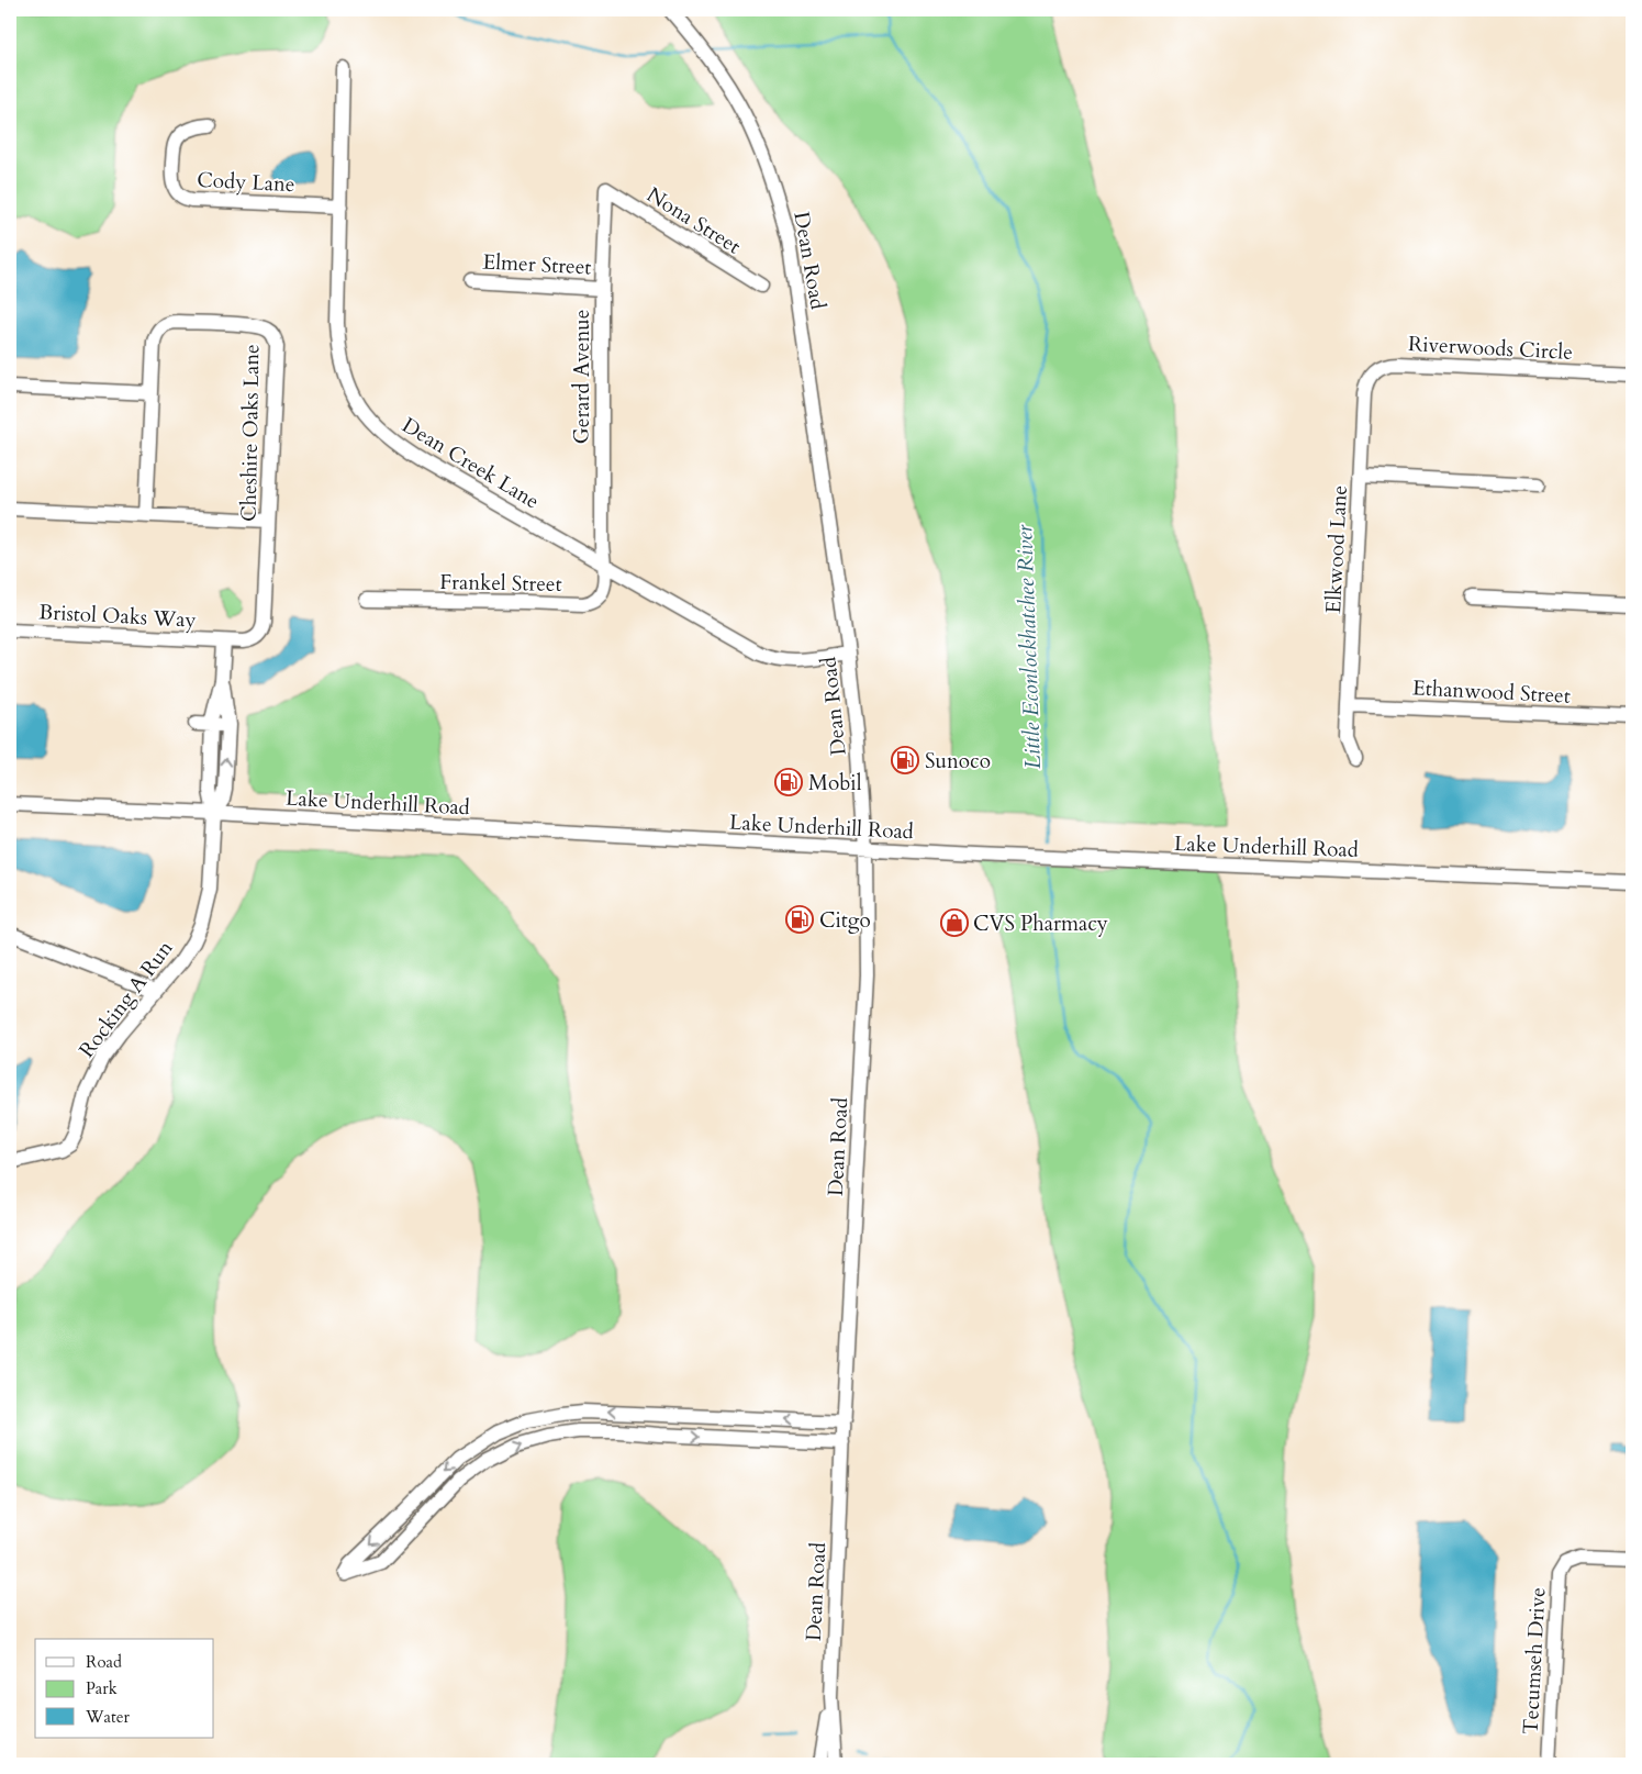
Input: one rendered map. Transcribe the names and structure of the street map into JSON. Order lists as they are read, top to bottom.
{
  "streets": {
    "street": [
      "Cody Lane",
      "Nona Street",
      "Dean Road",
      "Elmer Street",
      "Riverwoods Circle",
      "Gerard Avenue",
      "Cheshire Oaks Lane",
      "Dean Creek Lane",
      "Elkwood Lane",
      "Frankel Street",
      "Bristol Oaks Way",
      "Ethanwood Street",
      "Lake Underhill Road",
      "Rocking A Run",
      "Tecumseh Drive"
    ]
  },
  "crossings": [
    ["Cody Lane", "Dean Creek Lane"],
    ["Nona Street", "Gerard Avenue"],
    ["Dean Road", "Dean Creek Lane"],
    ["Dean Road", "Lake Underhill Road"],
    ["Elmer Street", "Gerard Avenue"],
    ["Riverwoods Circle", "Elkwood Lane"],
    ["Gerard Avenue", "Dean Creek Lane"],
    ["Gerard Avenue", "Frankel Street"],
    ["Cheshire Oaks Lane", "Bristol Oaks Way"],
    ["Cheshire Oaks Lane", "Rocking A Run"],
    ["Dean Creek Lane", "Frankel Street"],
    ["Elkwood Lane", "Ethanwood Street"],
    ["Bristol Oaks Way", "Rocking A Run"],
    ["Lake Underhill Road", "Rocking A Run"]
  ],
  "water": ["Little Econlockhatchee River"],
  "places": {
    "fuel station": ["Sunoco", "Mobil", "Citgo"],
    "shop": ["CVS Pharmacy"]
  },
  "legend": ["Road", "Park", "Water"]
}
